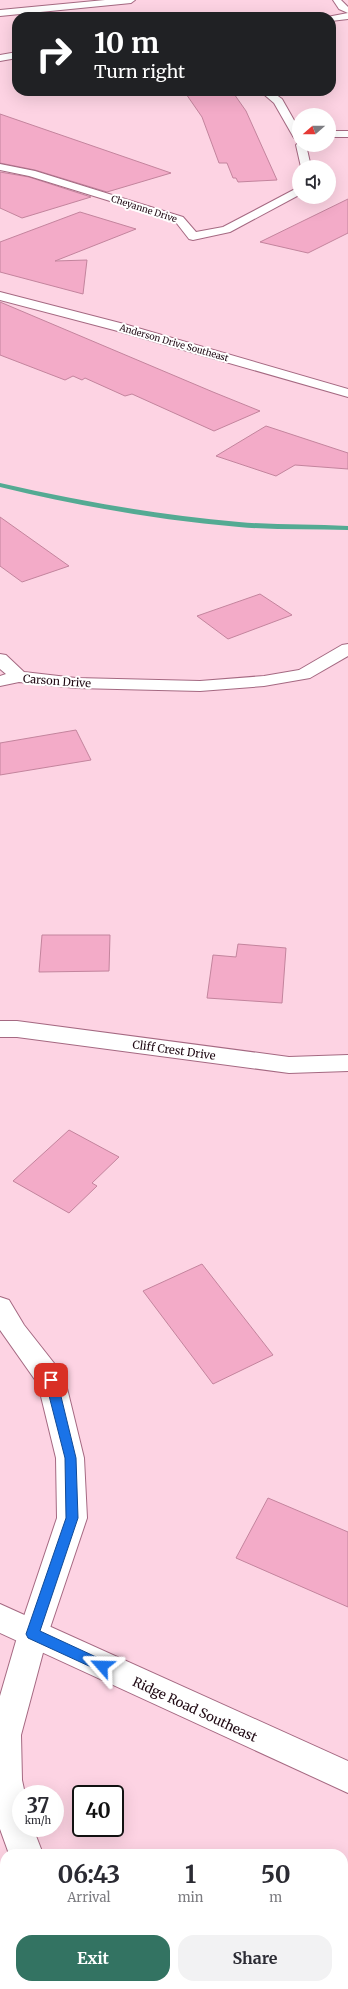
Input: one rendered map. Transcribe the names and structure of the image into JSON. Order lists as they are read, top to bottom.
{
  "streets": {
    "street": [
      "Cheyanne Drive",
      "Anderson Drive Southeast",
      "Carson Drive",
      "Cliff Crest Drive",
      "Ridge Road Southeast"
    ]
  },
  "north": "left",
  "page": {
    "turn": ["10 m", "Turn right"],
    "speed": "37 km/h",
    "limit": "40",
    "eta": [
      "06:43",
      "Arrival",
      "1",
      "min",
      "50",
      "m"
    ],
    "buttons": ["Exit", "Share"]
  }
}
